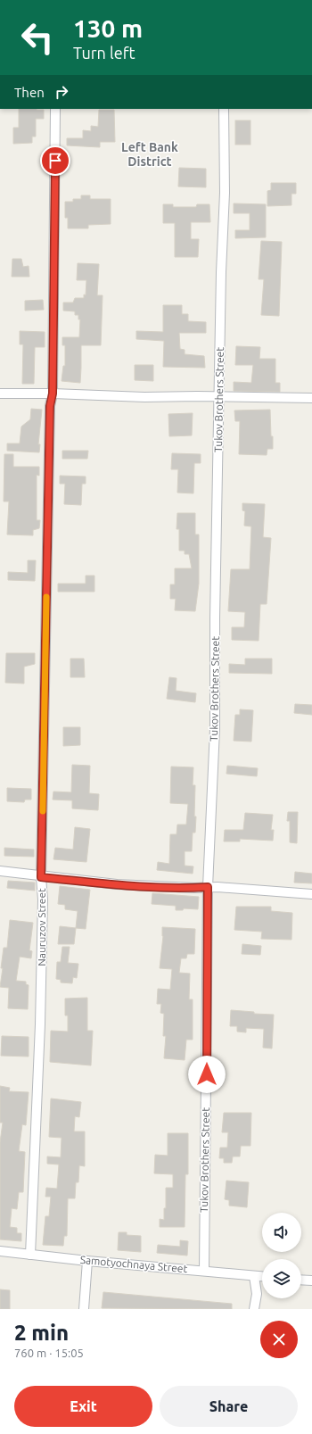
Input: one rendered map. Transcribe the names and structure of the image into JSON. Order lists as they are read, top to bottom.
{
  "streets": {
    "street": ["Tukov Brothers Street", "Nauruzov Street", "Samotyochnaya Street"]
  },
  "crossings": [
    ["Tukov Brothers Street", "Samotyochnaya Street"],
    ["Nauruzov Street", "Samotyochnaya Street"]
  ],
  "districts": ["Left Bank District"],
  "page": {
    "turn": ["130 m", "Turn left"],
    "then": "Then",
    "heading": ["2 min", "760 m · 15:05"],
    "buttons": ["Exit", "Share"]
  }
}
